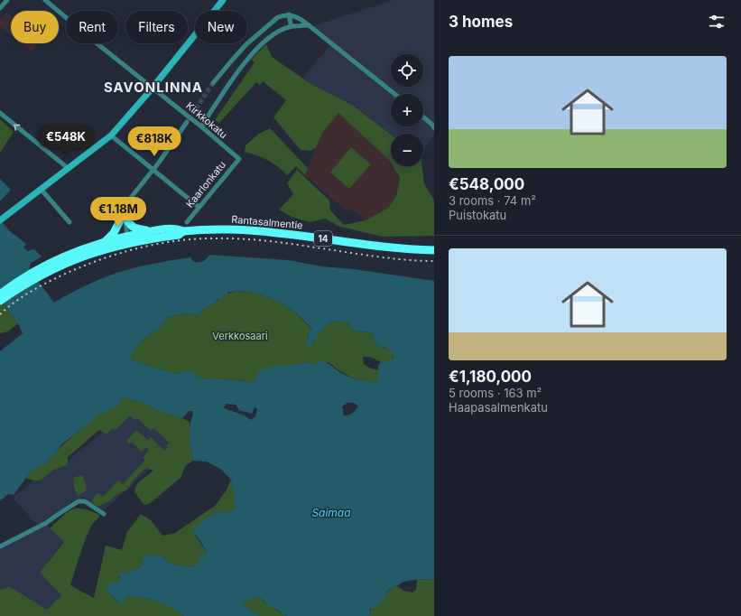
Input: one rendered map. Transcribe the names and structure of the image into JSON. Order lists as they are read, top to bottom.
{
  "streets": {
    "highway": ["Rantasalmentie", "14"],
    "street": ["Kirkkokatu", "Kaarlonkatu"]
  },
  "crossings": [
    ["Kirkkokatu", "Kaarlonkatu"],
    ["Kaarlonkatu", "Rantasalmentie"],
    ["Rantasalmentie", "14"]
  ],
  "districts": ["SAVONLINNA"],
  "water": ["Saimaa"],
  "parks": ["Verkkosaari"],
  "page": {
    "heading": "3 homes",
    "chip": [
      "Buy",
      "Rent",
      "Filters",
      "New"
    ],
    "list": [
      {
        "name": "€548,000",
        "note": "3 rooms · 74 m² · Puistokatu"
      },
      {
        "name": "€1,180,000",
        "note": "5 rooms · 163 m² · Haapasalmenkatu"
      }
    ],
    "map_buttons": ["+", "−"],
    "price": ["€548K", "€818K", "€1.18M"]
  }
}
